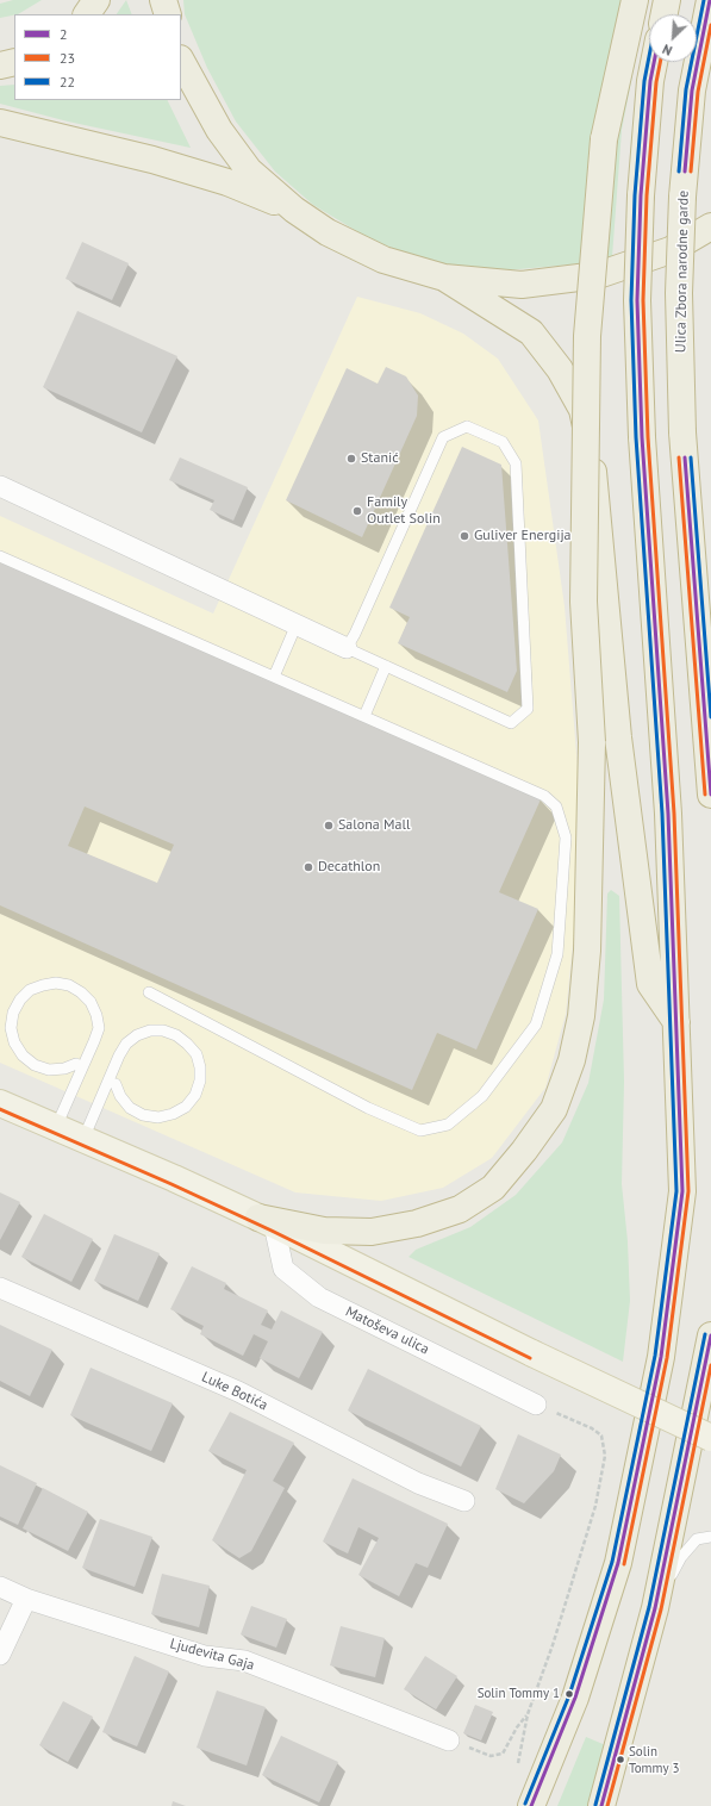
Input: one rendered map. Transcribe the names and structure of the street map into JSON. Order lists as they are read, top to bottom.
{
  "streets": {
    "highway": ["Ulica Zbora narodne garde"],
    "street": ["Matoševa ulica", "Luke Botića", "Ljudevita Gaja"]
  },
  "places": [
    "Stanić",
    "Family Outlet Solin",
    "Guliver Energija",
    "Salona Mall",
    "Decathlon",
    "Solin Tommy 1",
    "Solin Tommy 3"
  ],
  "lines": ["transit line 2", "transit line 22", "transit line 23"],
  "legend": ["2", "23", "22"],
  "north": "bottom left"
}
